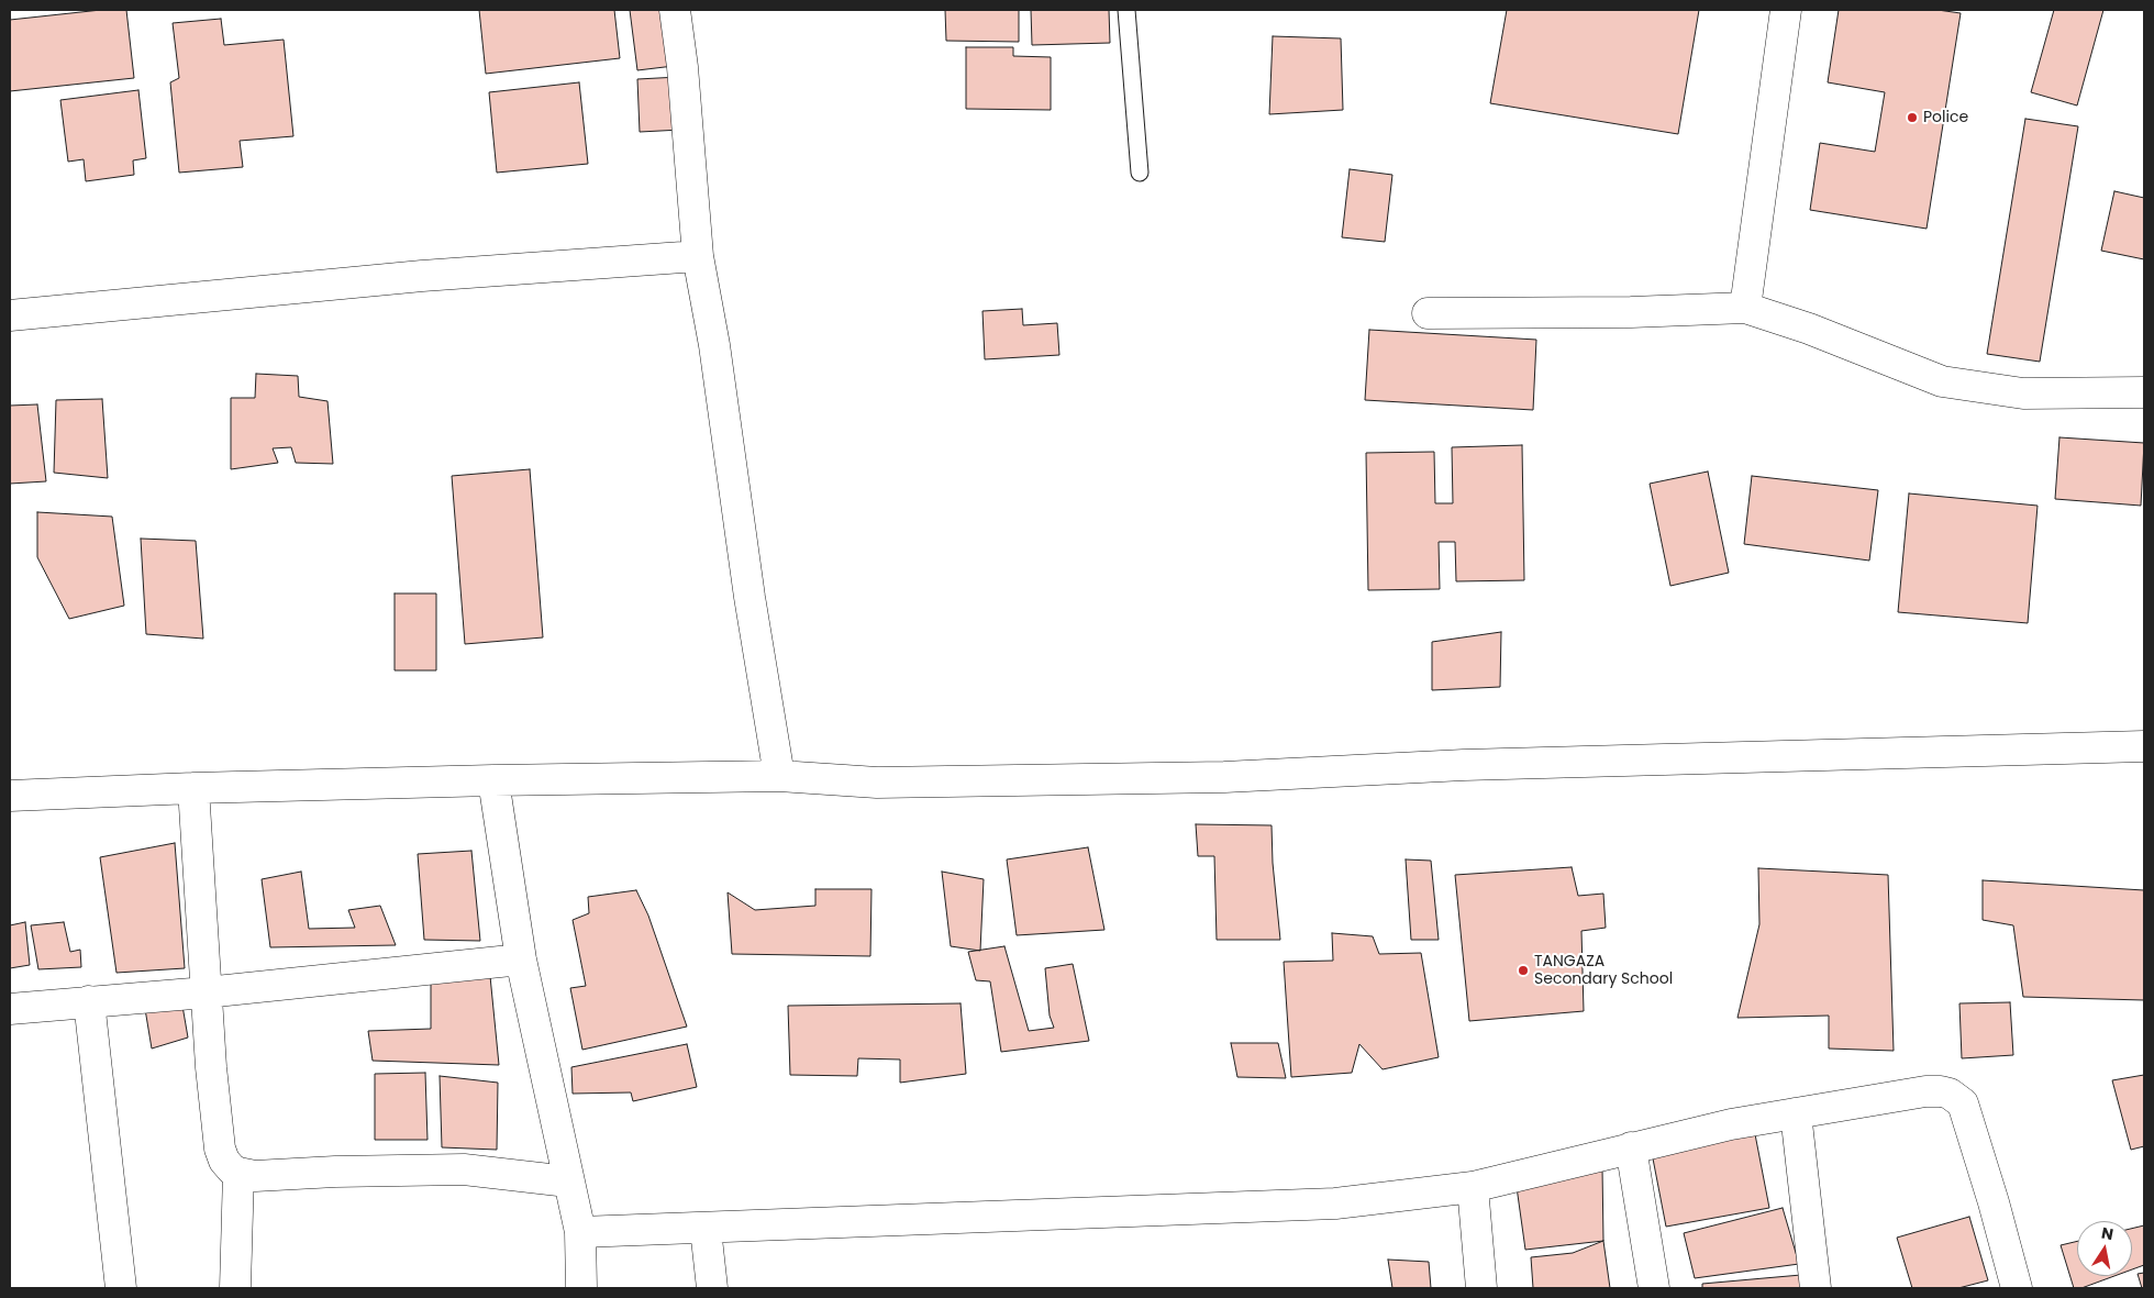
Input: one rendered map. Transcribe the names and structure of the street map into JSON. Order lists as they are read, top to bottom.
{
  "places": ["Police", "TANGAZA Secondary School"],
  "north": "top"
}
